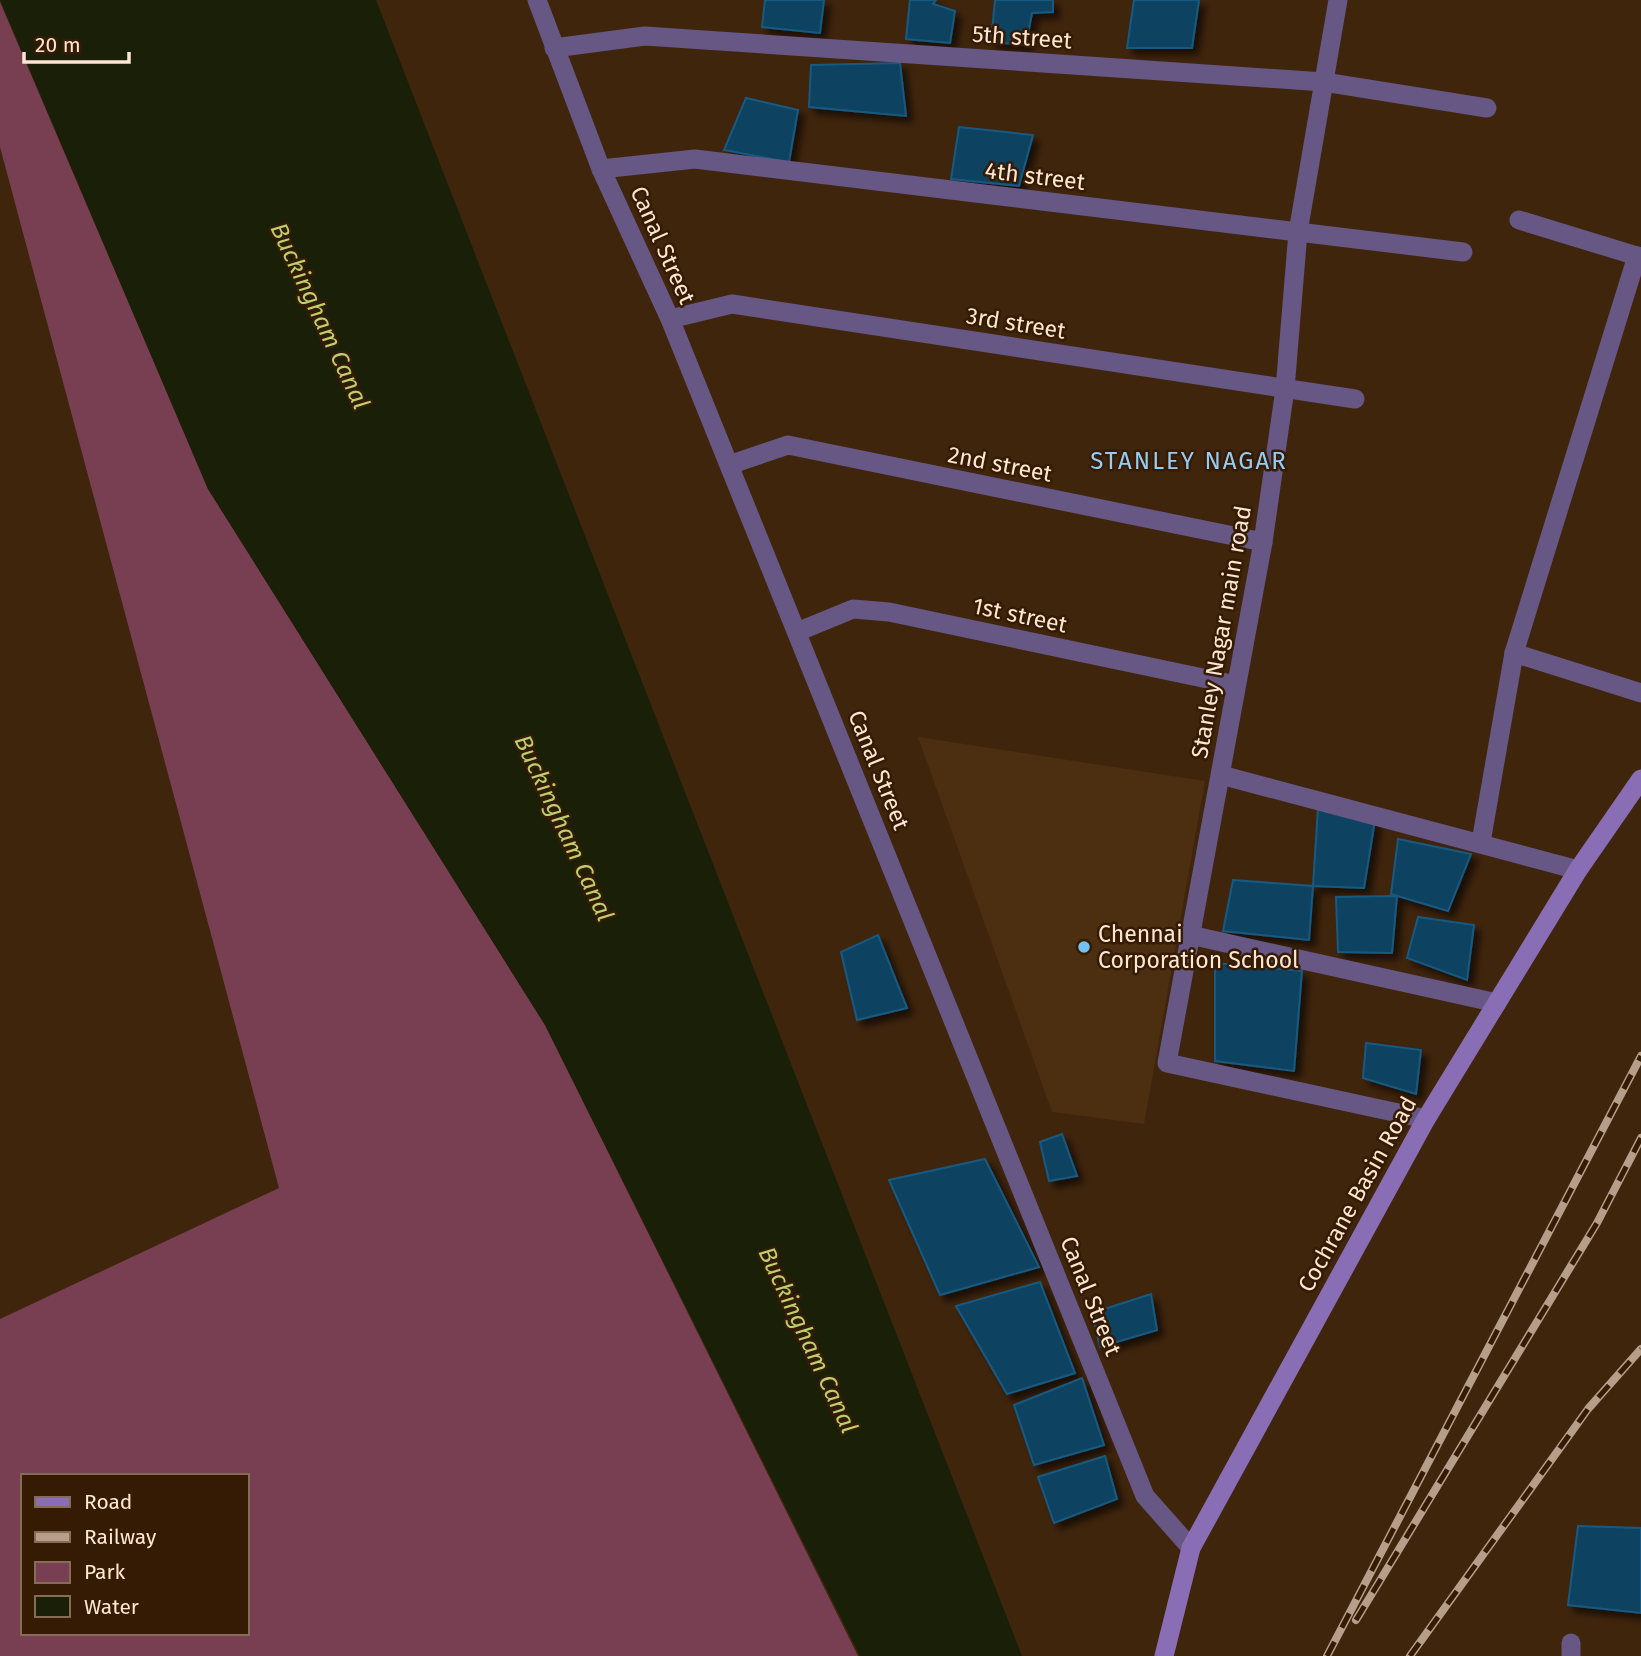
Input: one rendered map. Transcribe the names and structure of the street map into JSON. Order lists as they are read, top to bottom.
{
  "streets": {
    "main road": ["Cochrane Basin Road"],
    "street": [
      "5th street",
      "4th street",
      "Canal Street",
      "3rd street",
      "2nd street",
      "1st street",
      "Stanley Nagar main road"
    ]
  },
  "crossings": [
    ["5th street", "Canal Street"],
    ["5th street", "Stanley Nagar main road"],
    ["4th street", "Canal Street"],
    ["4th street", "Stanley Nagar main road"],
    ["Canal Street", "3rd street"],
    ["Canal Street", "2nd street"],
    ["Canal Street", "1st street"],
    ["Canal Street", "Cochrane Basin Road"],
    ["3rd street", "Stanley Nagar main road"],
    ["2nd street", "Stanley Nagar main road"],
    ["1st street", "Stanley Nagar main road"],
    ["Stanley Nagar main road", "Cochrane Basin Road"]
  ],
  "districts": ["STANLEY NAGAR"],
  "water": ["Buckingham Canal"],
  "places": ["Chennai Corporation School"],
  "legend": [
    "Road",
    "Railway",
    "Park",
    "Water"
  ],
  "scale_bar": "20 m"
}
